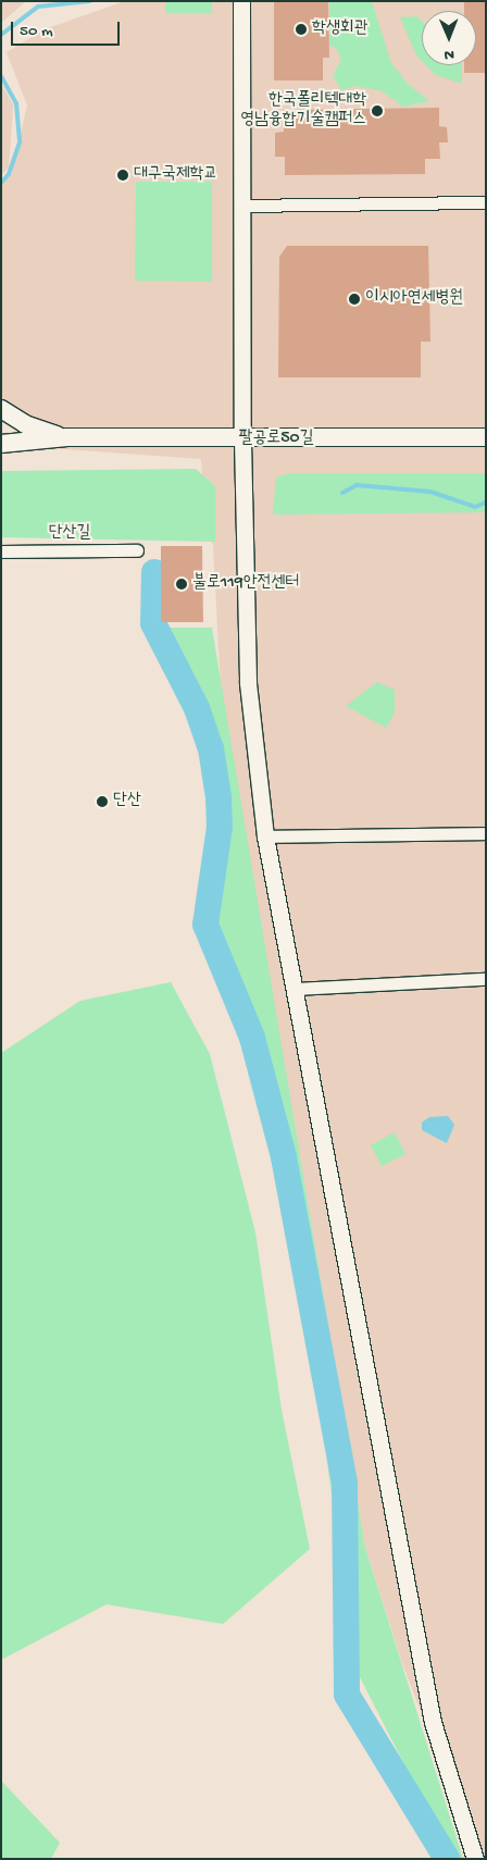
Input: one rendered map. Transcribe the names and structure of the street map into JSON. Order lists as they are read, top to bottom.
{
  "streets": {
    "main road": ["팔공로50길"],
    "street": ["단산길"]
  },
  "places": [
    "학생회관",
    "한국폴리텍대학 영남융합기술캠퍼스",
    "대구국제학교",
    "이시아연세병원",
    "불로119안전센터",
    "단산"
  ],
  "scale_bar": "50 m",
  "north": "bottom"
}
